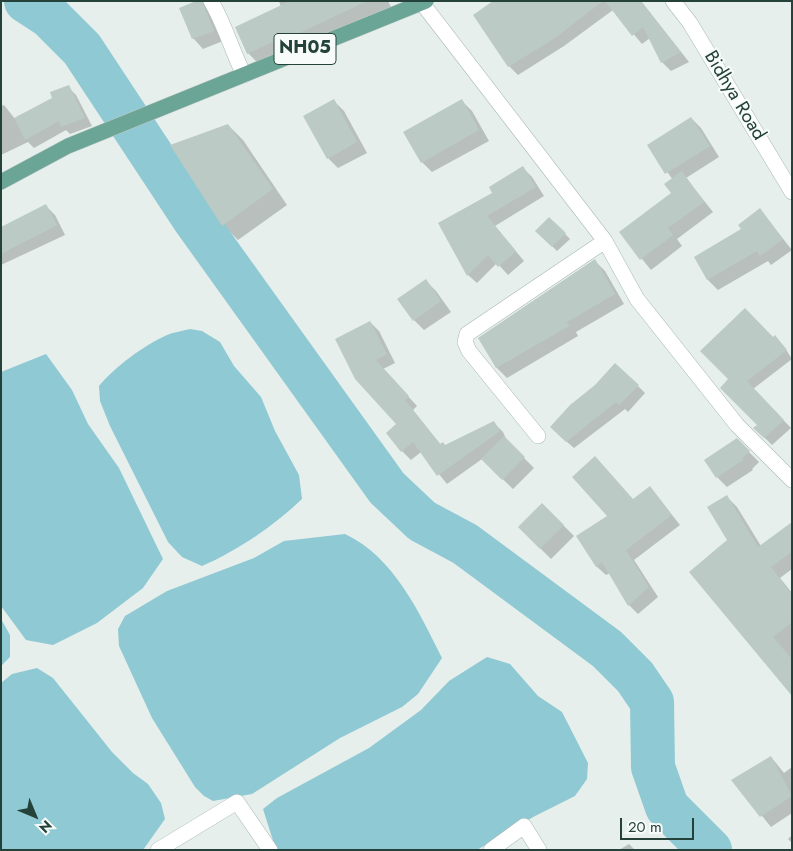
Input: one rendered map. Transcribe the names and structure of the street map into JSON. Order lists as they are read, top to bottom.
{
  "streets": {
    "main road": ["NH05"],
    "street": ["Bidhya Road"]
  },
  "scale_bar": "20 m",
  "north": "bottom right"
}
